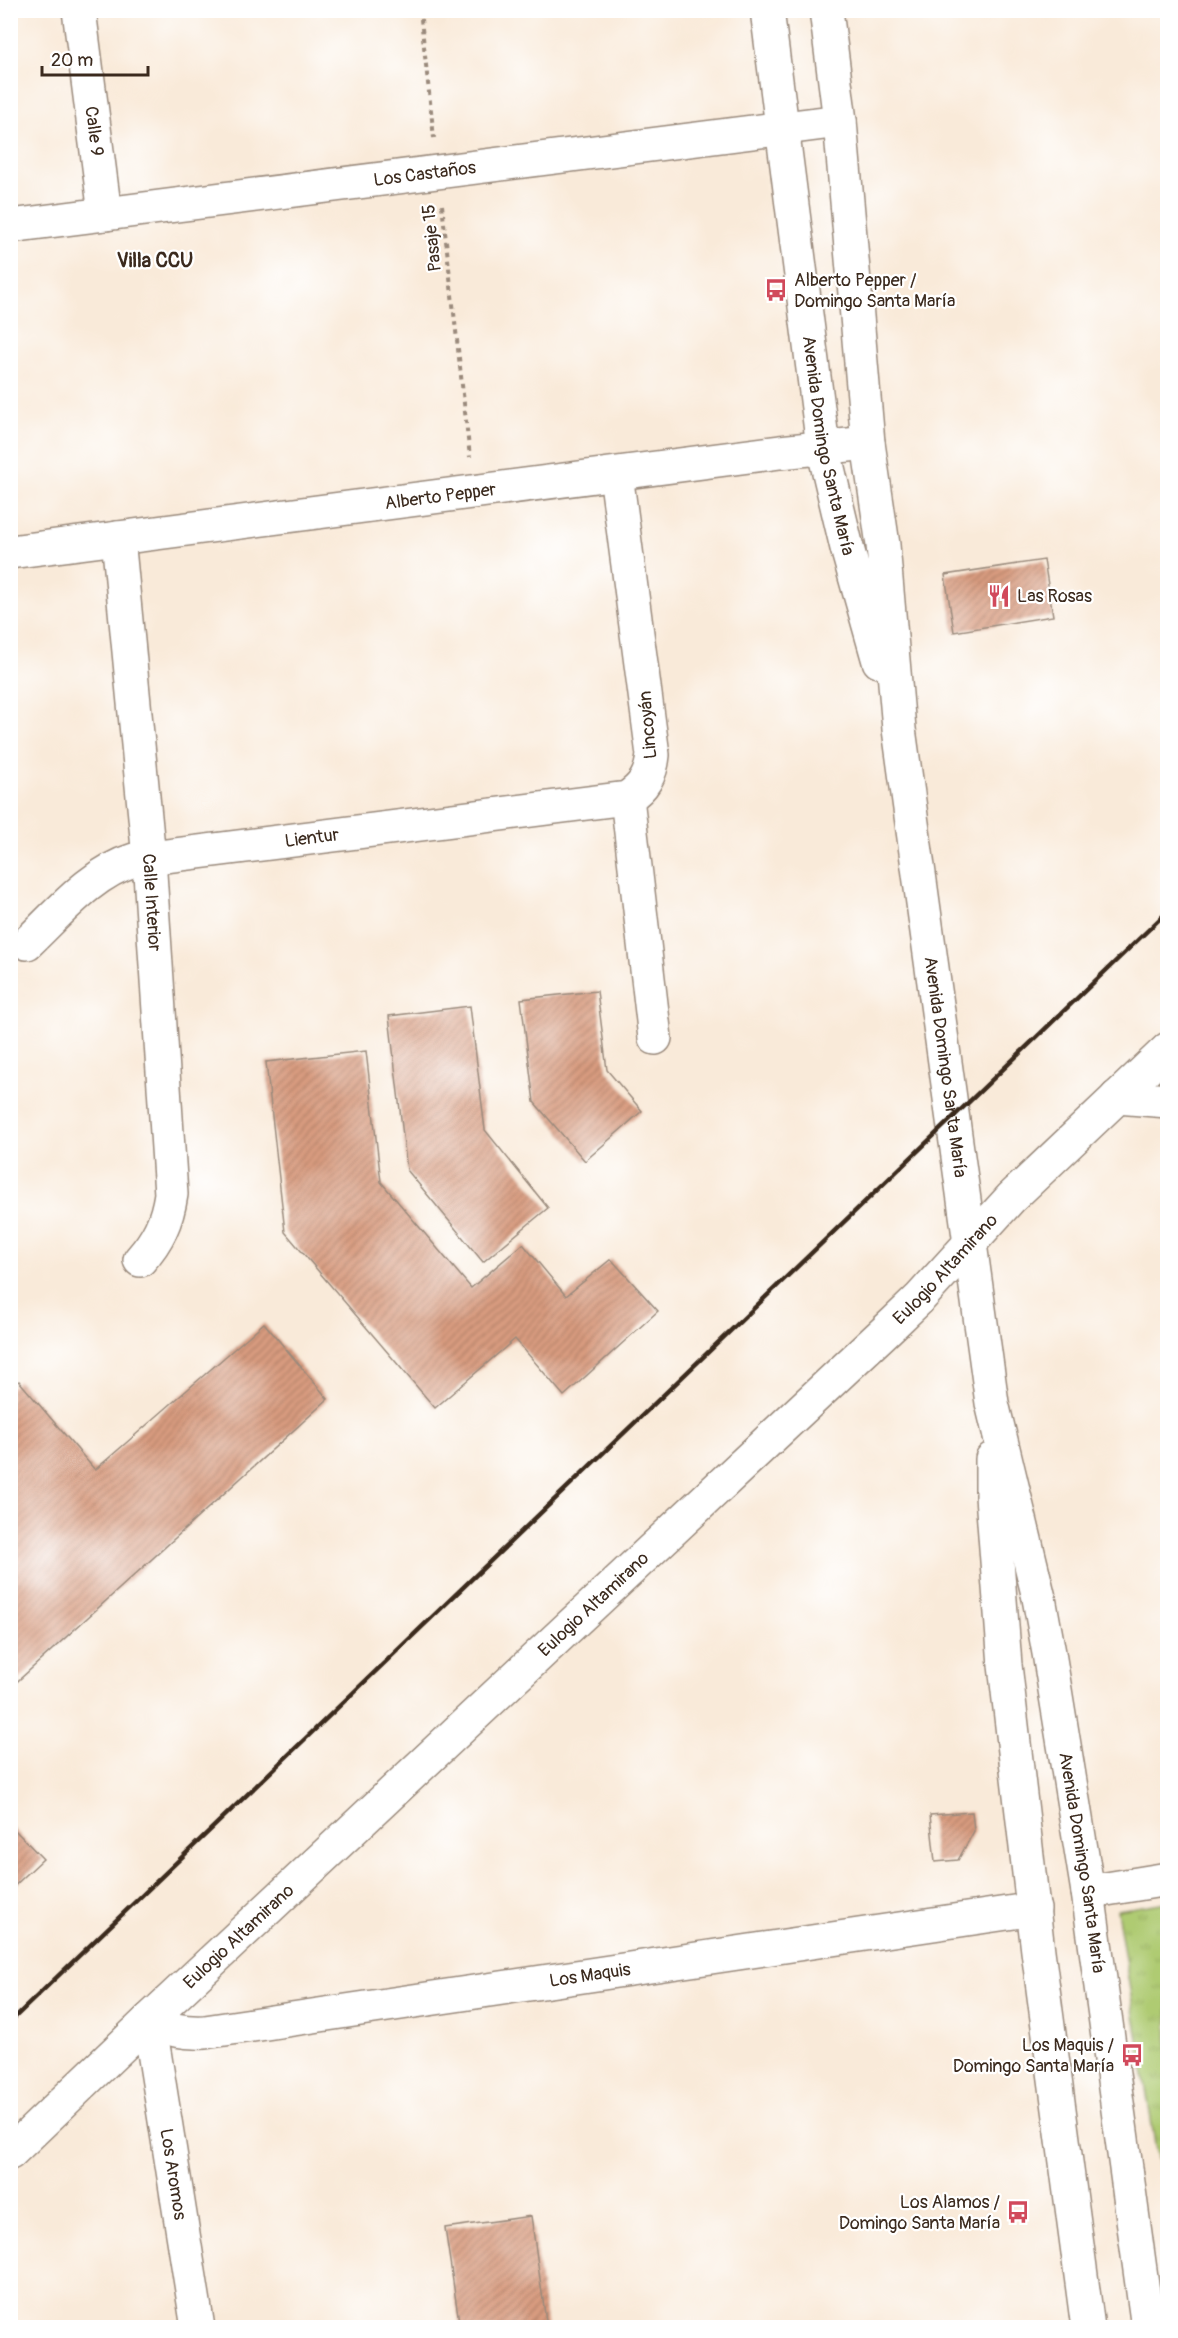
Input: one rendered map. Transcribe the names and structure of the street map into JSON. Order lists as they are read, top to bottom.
{
  "streets": {
    "street": [
      "Calle 9",
      "Los Castaños",
      "Avenida Domingo Santa María",
      "Alberto Pepper",
      "Lincoyán",
      "Lientur",
      "Calle Interior",
      "Eulogio Altamirano",
      "Los Maquis",
      "Los Aromos"
    ],
    "path": ["Pasaje 15"]
  },
  "crossings": [
    ["Calle 9", "Los Castaños"],
    ["Los Castaños", "Pasaje 15"],
    ["Los Castaños", "Avenida Domingo Santa María"],
    ["Avenida Domingo Santa María", "Alberto Pepper"],
    ["Avenida Domingo Santa María", "Eulogio Altamirano"],
    ["Avenida Domingo Santa María", "Los Maquis"],
    ["Alberto Pepper", "Lincoyán"],
    ["Alberto Pepper", "Calle Interior"],
    ["Lincoyán", "Lientur"],
    ["Lientur", "Calle Interior"],
    ["Eulogio Altamirano", "Los Maquis"],
    ["Eulogio Altamirano", "Los Aromos"],
    ["Los Maquis", "Los Aromos"]
  ],
  "districts": ["Villa CCU"],
  "places": {
    "bus stop": ["Alberto Pepper / Domingo Santa María", "Los Maquis / Domingo Santa María", "Los Alamos / Domingo Santa María"],
    "restaurant": ["Las Rosas"]
  },
  "scale_bar": "20 m"
}
